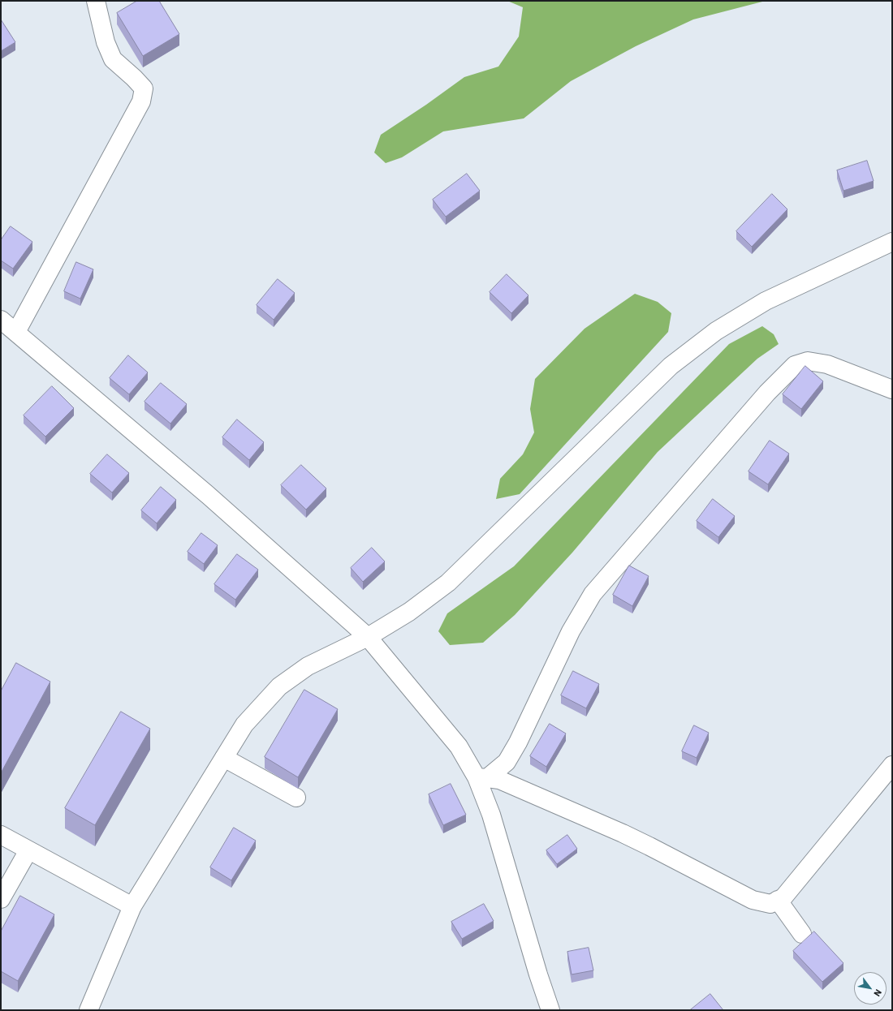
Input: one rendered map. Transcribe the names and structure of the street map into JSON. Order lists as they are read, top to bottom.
{
  "north": "bottom right"
}
